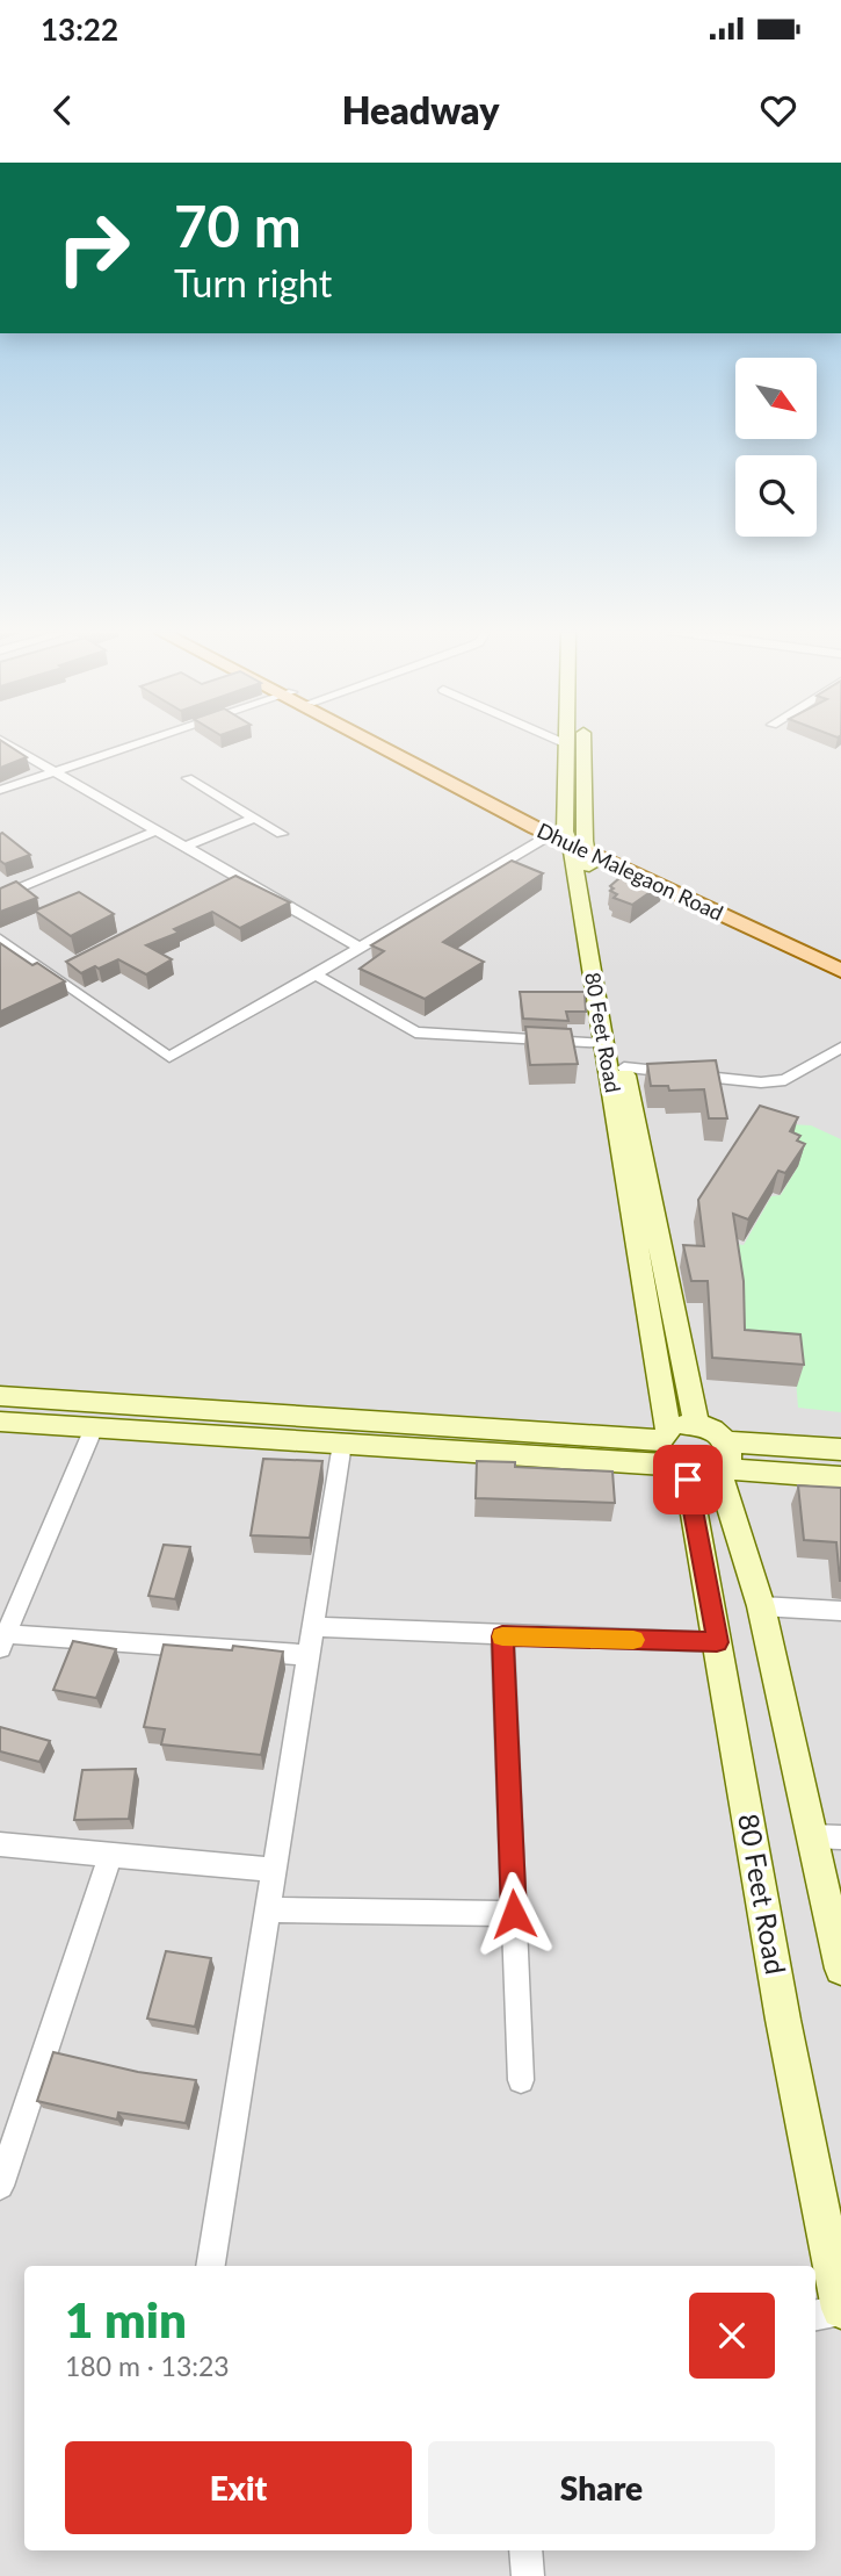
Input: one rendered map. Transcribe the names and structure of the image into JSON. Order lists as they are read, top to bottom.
{
  "streets": {
    "main road": ["Dhule Malegaon Road", "80 Feet Road"]
  },
  "crossings": [
    ["Dhule Malegaon Road", "80 Feet Road"]
  ],
  "north": "bottom right",
  "page": {
    "status": "13:22",
    "header": "Headway",
    "turn": ["70 m", "Turn right"],
    "heading": ["1 min", "180 m · 13:23"],
    "buttons": ["Exit", "Share"]
  }
}
